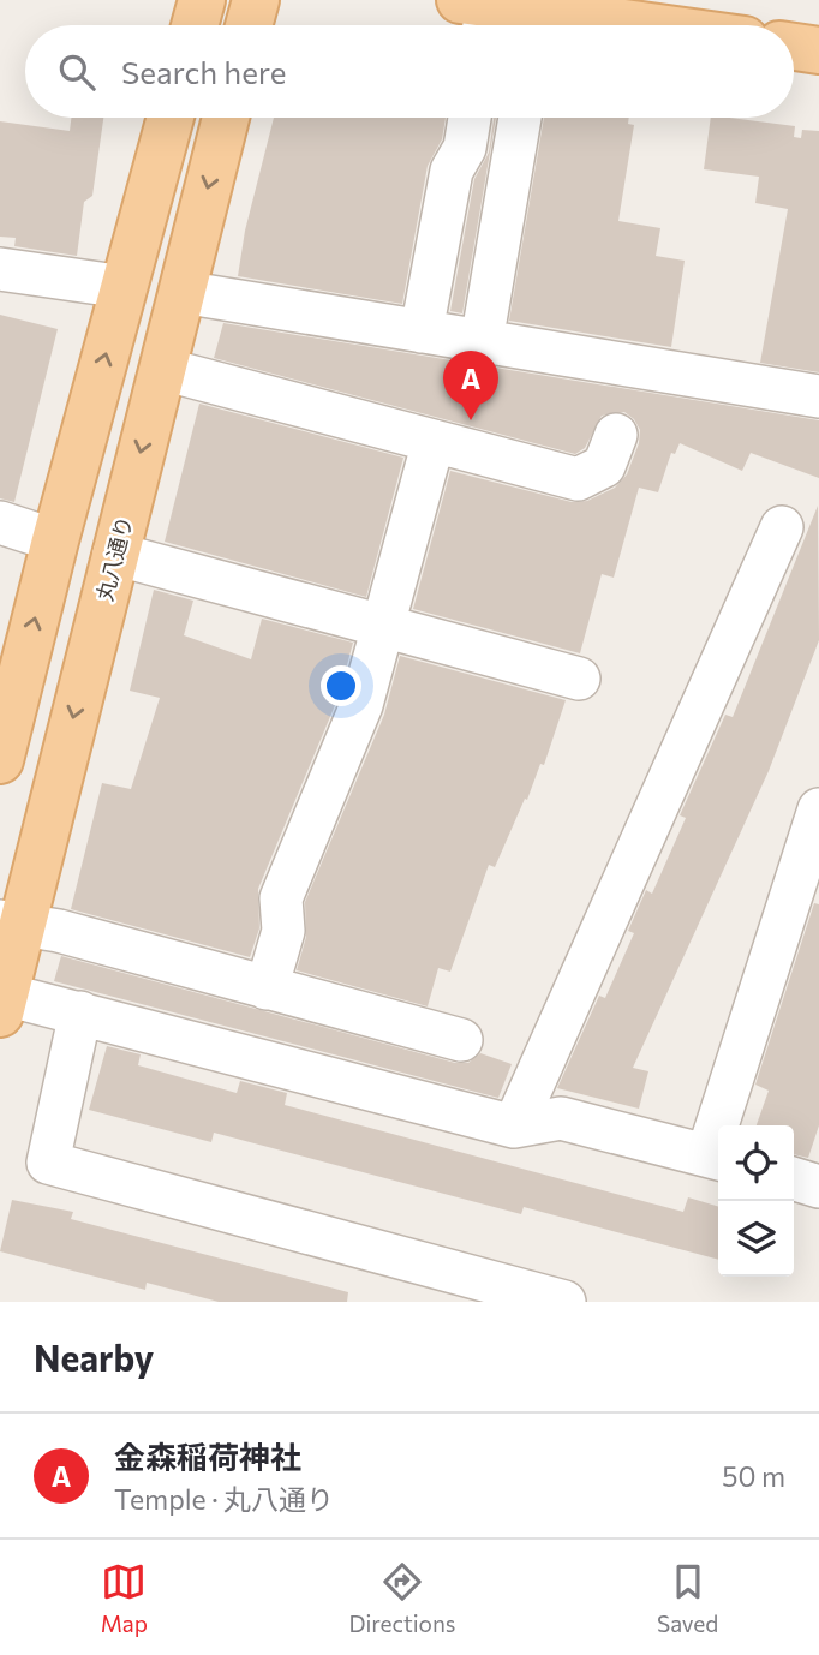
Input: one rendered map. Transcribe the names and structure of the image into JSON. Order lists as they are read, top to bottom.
{
  "streets": {
    "main road": ["丸八通り"]
  },
  "page": {
    "search": "Search here",
    "pins": "A",
    "heading": "Nearby",
    "list": [
      {
        "mark": "A",
        "name": "金森稲荷神社",
        "note": "Temple · 丸八通り",
        "value": "50 m"
      }
    ],
    "nav": ["Map", "Directions", "Saved"]
  }
}
